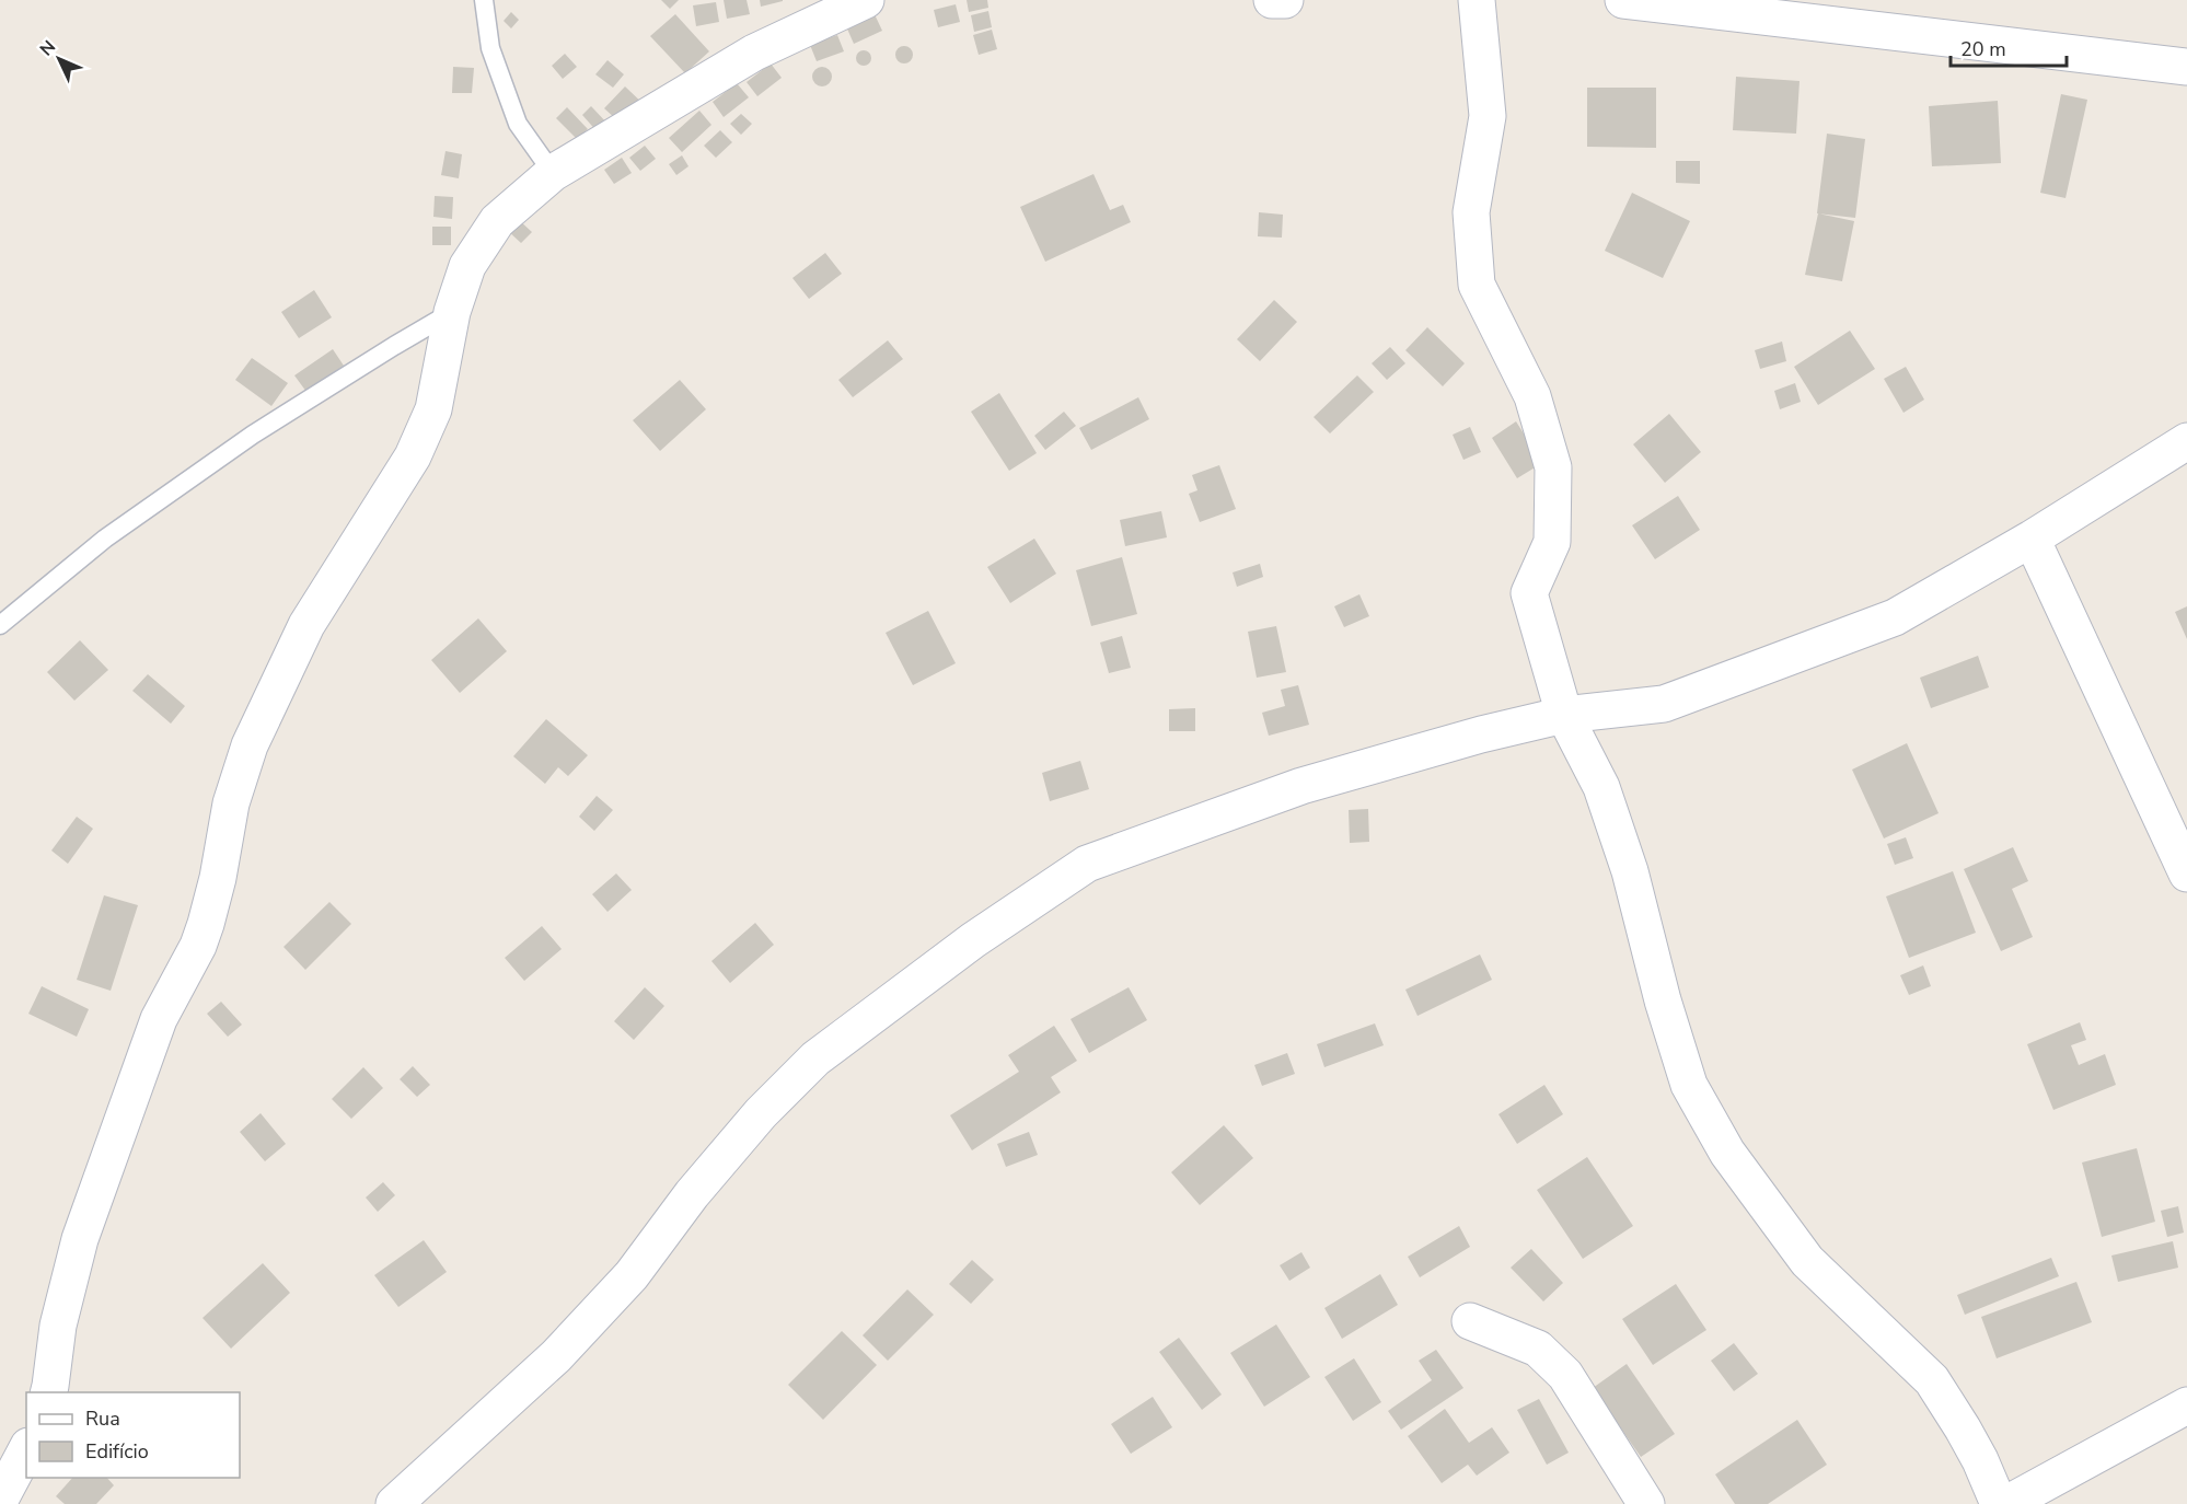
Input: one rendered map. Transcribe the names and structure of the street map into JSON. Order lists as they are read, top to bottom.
{
  "legend": ["Rua", "Edifício"],
  "scale_bar": "20 m",
  "north": "top left"
}
